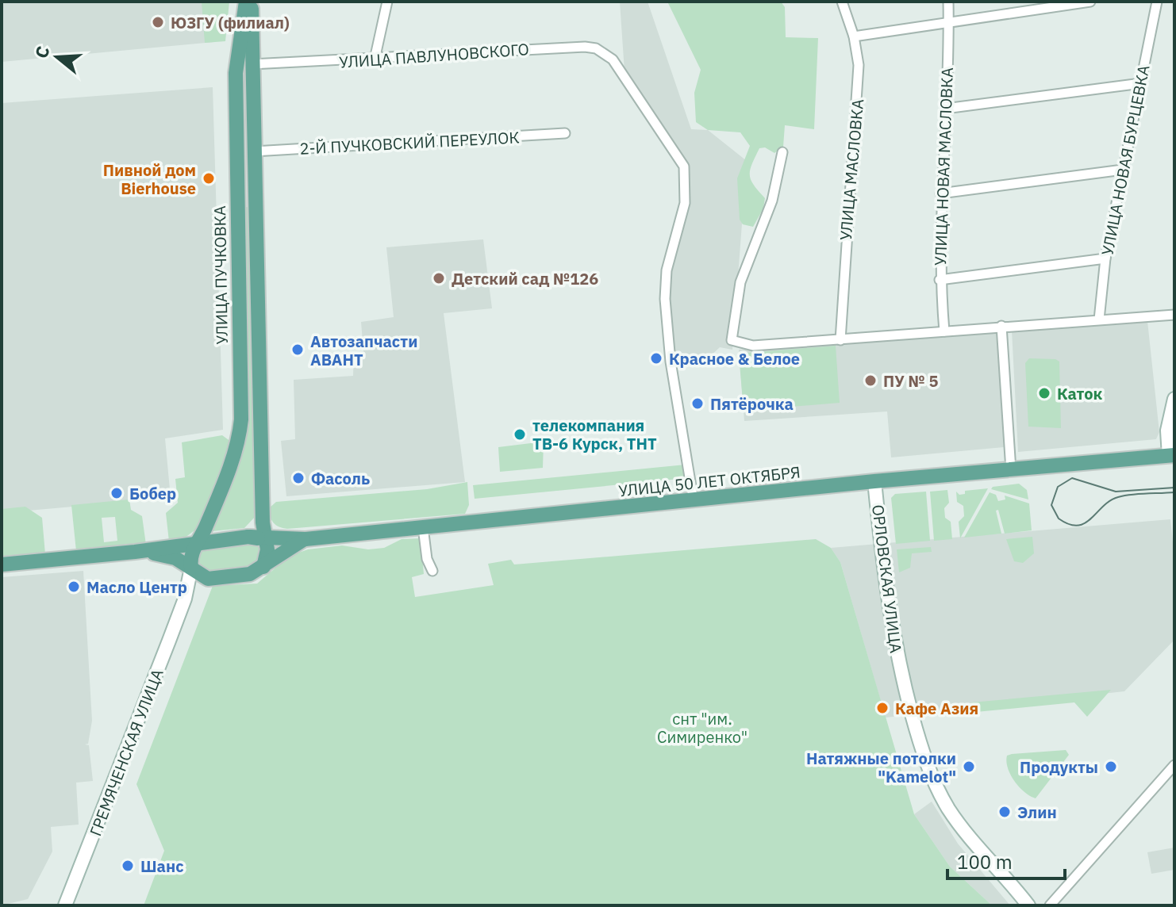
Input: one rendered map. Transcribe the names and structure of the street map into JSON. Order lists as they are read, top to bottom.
{
  "streets": {
    "main road": ["УЛИЦА ПУЧКОВКА", "УЛИЦА 50 ЛЕТ ОКТЯБРЯ"],
    "street": [
      "УЛИЦА ПАВЛУНОВСКОГО",
      "2-Й ПУЧКОВСКИЙ ПЕРЕУЛОК",
      "УЛИЦА НОВАЯ БУРЦЕВКА",
      "УЛИЦА НОВАЯ МАСЛОВКА",
      "УЛИЦА МАСЛОВКА",
      "ОРЛОВСКАЯ УЛИЦА",
      "ГРЕМЯЧЕНСКАЯ УЛИЦА"
    ]
  },
  "crossings": [
    ["УЛИЦА ПАВЛУНОВСКОГО", "УЛИЦА ПУЧКОВКА"],
    ["УЛИЦА ПАВЛУНОВСКОГО", "УЛИЦА 50 ЛЕТ ОКТЯБРЯ"],
    ["2-Й ПУЧКОВСКИЙ ПЕРЕУЛОК", "УЛИЦА ПУЧКОВКА"],
    ["УЛИЦА ПУЧКОВКА", "УЛИЦА 50 ЛЕТ ОКТЯБРЯ"],
    ["УЛИЦА ПУЧКОВКА", "ГРЕМЯЧЕНСКАЯ УЛИЦА"],
    ["УЛИЦА 50 ЛЕТ ОКТЯБРЯ", "ОРЛОВСКАЯ УЛИЦА"]
  ],
  "parks": ["снт \"им. Симиренко\""],
  "places": [
    "ЮЗГУ (филиал)",
    "Пивной дом Bierhouse",
    "Детский сад №126",
    "Автозапчасти АВАНТ",
    "Красное & Белое",
    "ПУ № 5",
    "Каток",
    "Пятёрочка",
    "телекомпания ТВ-6 Курск, ТНТ",
    "Фасоль",
    "Бобер",
    "Масло Центр",
    "Кафе Азия",
    "Натяжные потолки \"Kamelot\"",
    "Продукты",
    "Элин",
    "Шанс"
  ],
  "scale_bar": "100 m",
  "north": "left"
}
